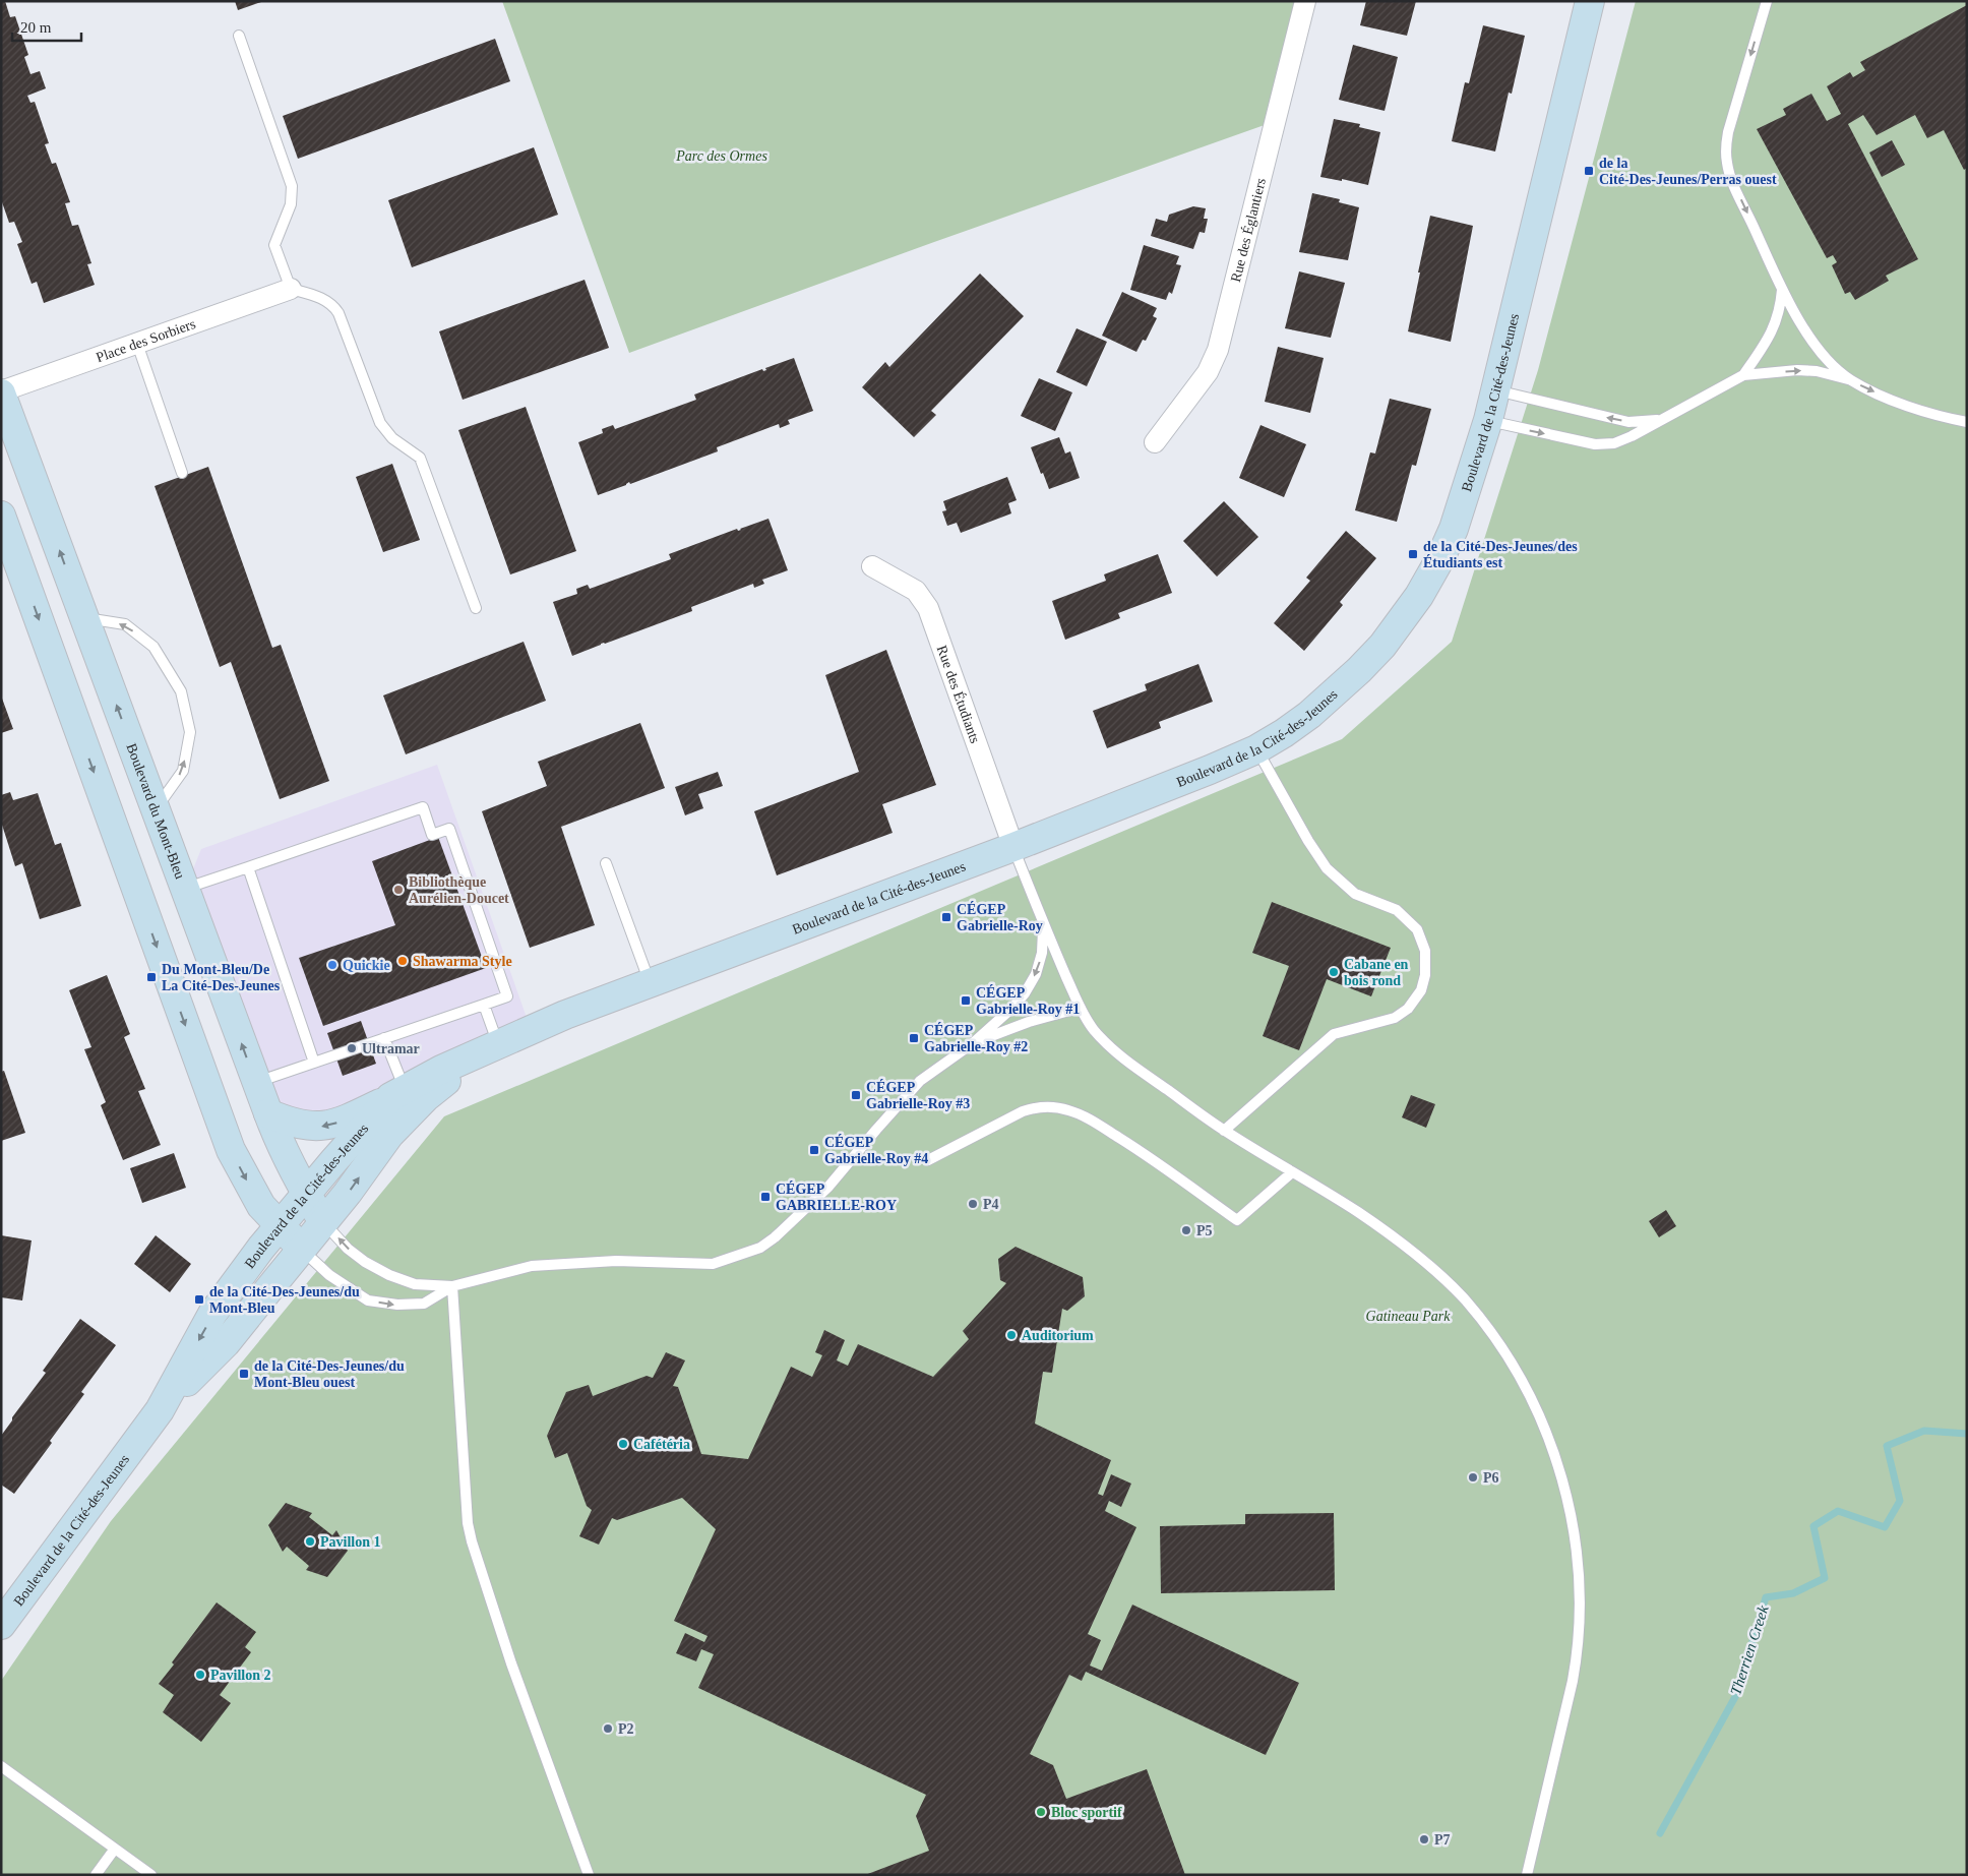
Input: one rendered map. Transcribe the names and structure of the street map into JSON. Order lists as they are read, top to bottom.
{
  "streets": {
    "street": [
      "Rue des Églantiers",
      "Place des Sorbiers",
      "Boulevard de la Cité-des-Jeunes",
      "Rue des Étudiants",
      "Boulevard du Mont-Bleu"
    ]
  },
  "crossings": [
    ["Place des Sorbiers", "Boulevard du Mont-Bleu"],
    ["Boulevard de la Cité-des-Jeunes", "Rue des Étudiants"],
    ["Boulevard de la Cité-des-Jeunes", "Boulevard du Mont-Bleu"]
  ],
  "water": ["Therrien Creek"],
  "parks": ["Parc des Ormes", "Gatineau Park"],
  "places": {
    "transit": [
      "de la Cité-Des-Jeunes/Perras ouest",
      "de la Cité-Des-Jeunes/des Étudiants est",
      "CÉGEP Gabrielle-Roy",
      "Du Mont-Bleu/De La Cité-Des-Jeunes",
      "CÉGEP Gabrielle-Roy #1",
      "CÉGEP Gabrielle-Roy #2",
      "CÉGEP Gabrielle-Roy #3",
      "CÉGEP Gabrielle-Roy #4",
      "CÉGEP GABRIELLE-ROY",
      "de la Cité-Des-Jeunes/du Mont-Bleu",
      "de la Cité-Des-Jeunes/du Mont-Bleu ouest"
    ],
    "other": [
      "Bibliothèque Aurélien-Doucet",
      "Shawarma Style",
      "Quickie",
      "Cabane en bois rond",
      "Ultramar",
      "P4",
      "P5",
      "Auditorium",
      "Cafétéria",
      "P6",
      "Pavillon 1",
      "Pavillon 2",
      "P2",
      "Bloc sportif",
      "P7"
    ]
  },
  "scale_bar": "20 m"
}
